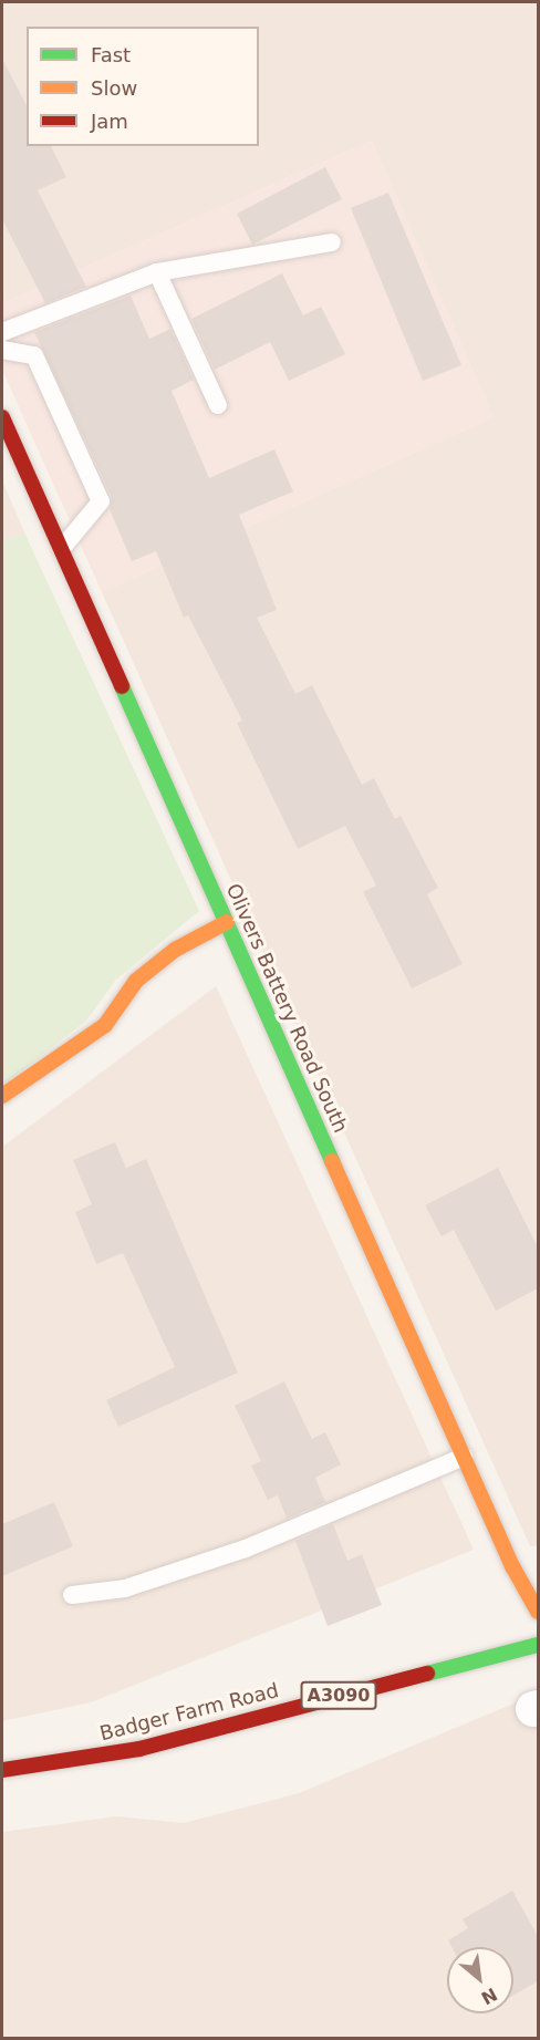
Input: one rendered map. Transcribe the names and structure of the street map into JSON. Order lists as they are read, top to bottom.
{
  "streets": {
    "street": ["Olivers Battery Road South", "A3090", "Badger Farm Road"]
  },
  "legend": ["Fast", "Slow", "Jam"],
  "north": "bottom right"
}
